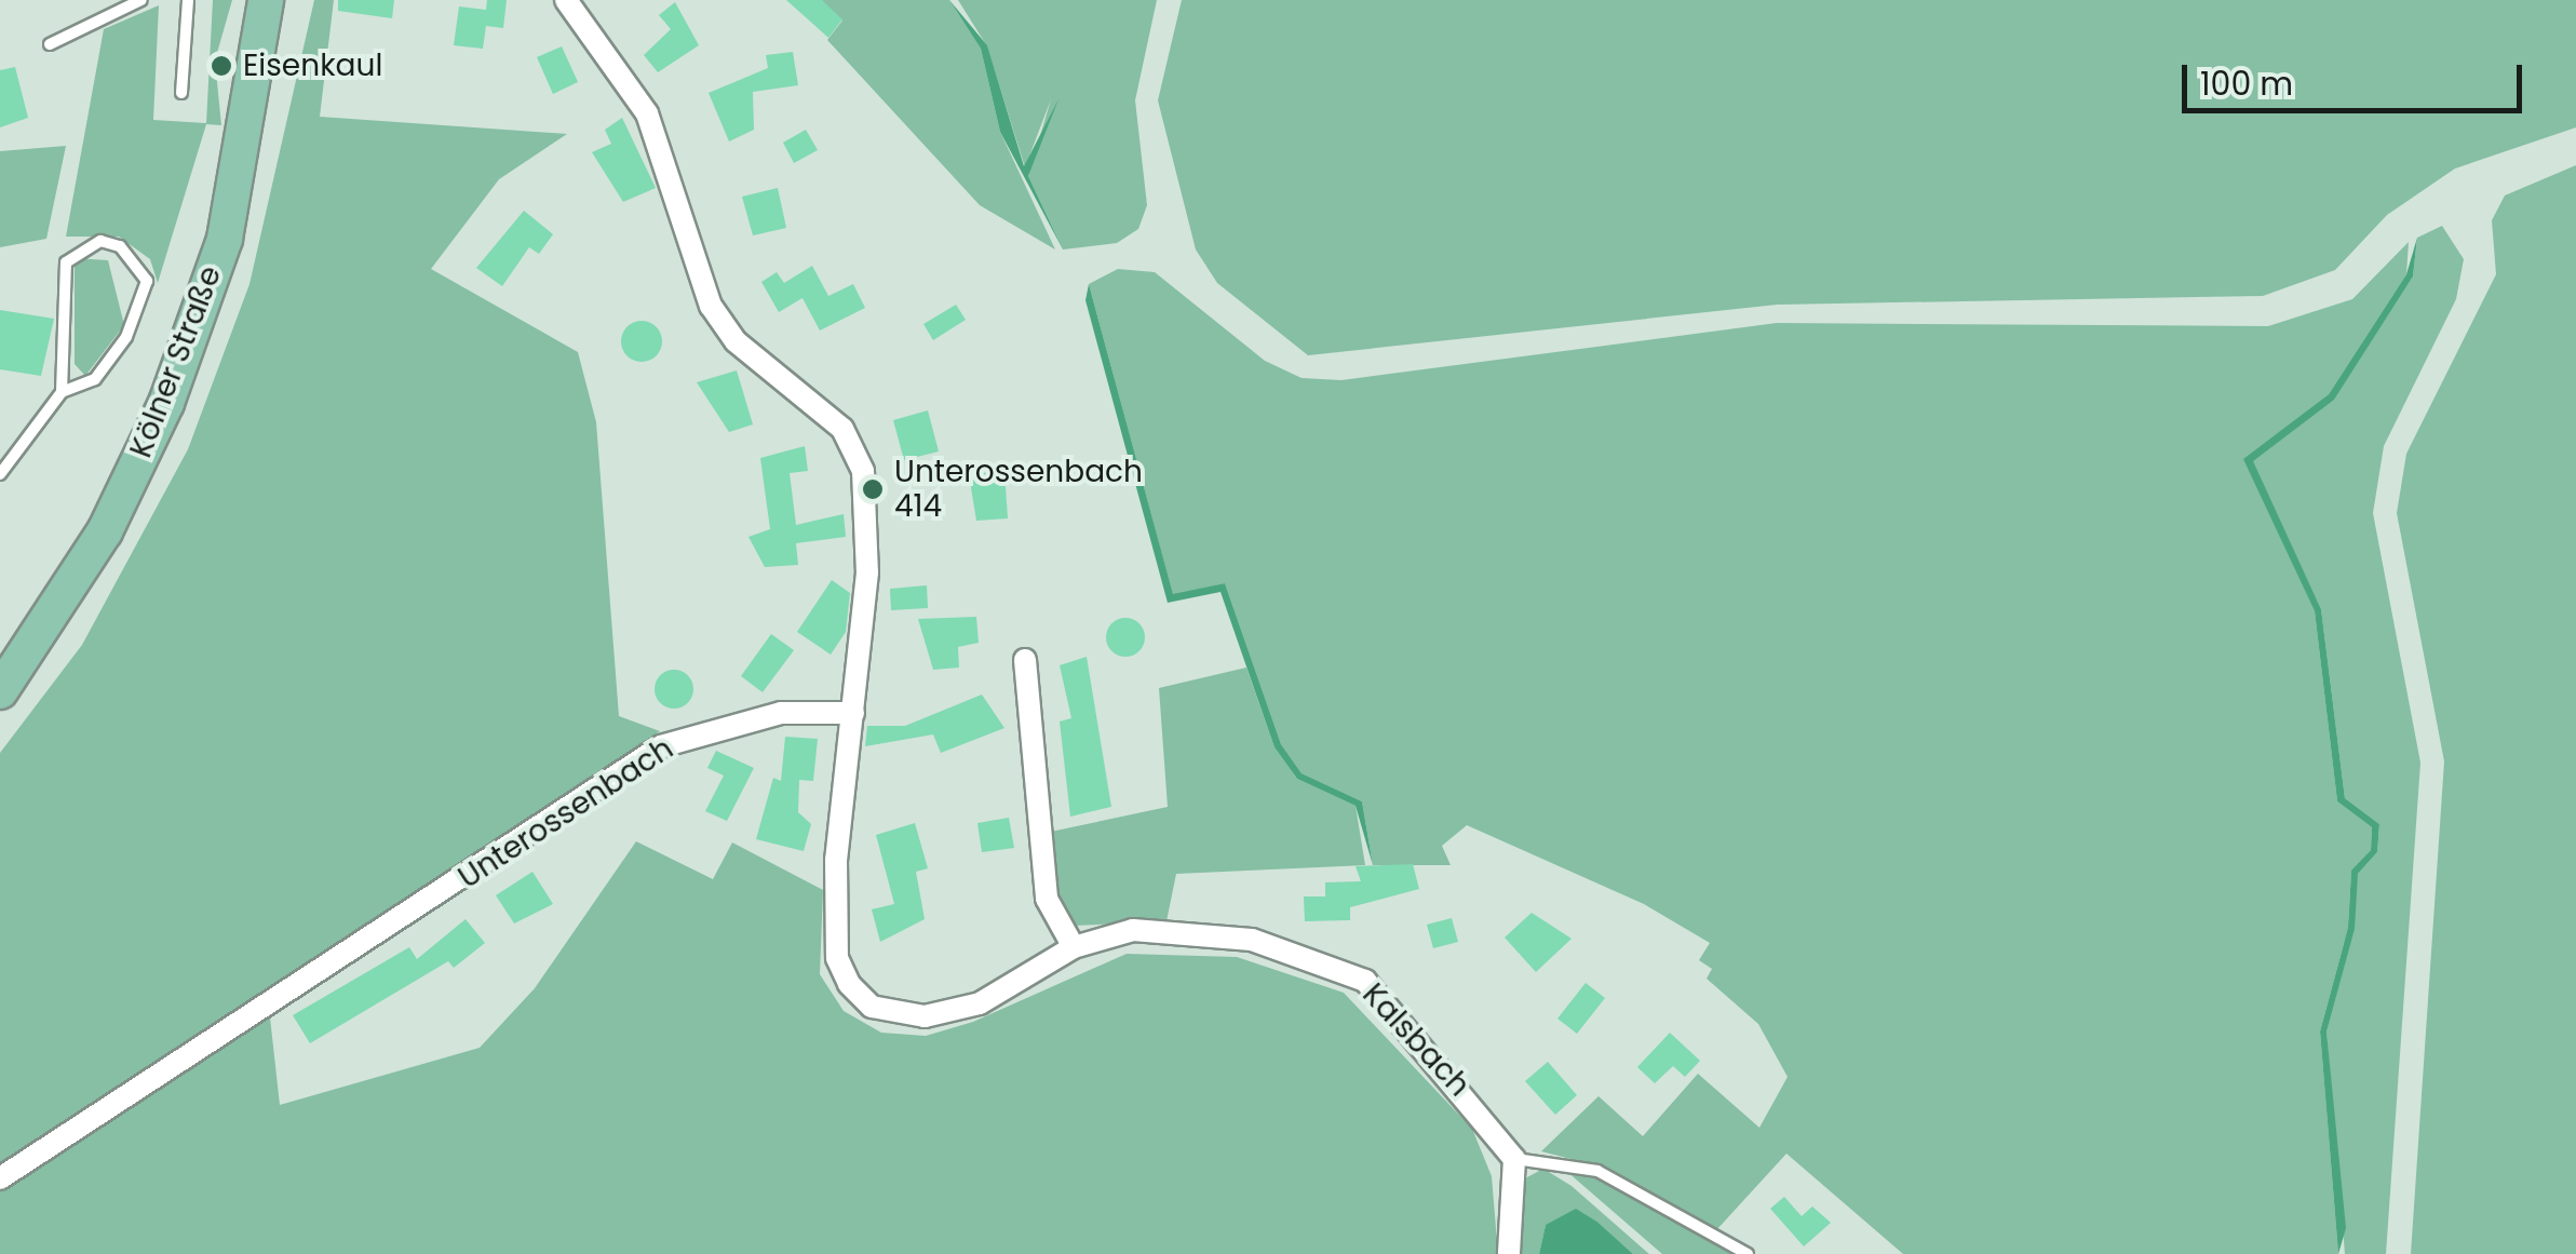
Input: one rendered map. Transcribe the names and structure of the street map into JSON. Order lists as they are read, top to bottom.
{
  "streets": {
    "main road": ["Kölner Straße"],
    "street": ["Unterossenbach", "Kalsbach"]
  },
  "crossings": [
    ["Unterossenbach", "Kalsbach"]
  ],
  "places": ["Eisenkaul", "Unterossenbach 414"],
  "scale_bar": "100 m"
}
